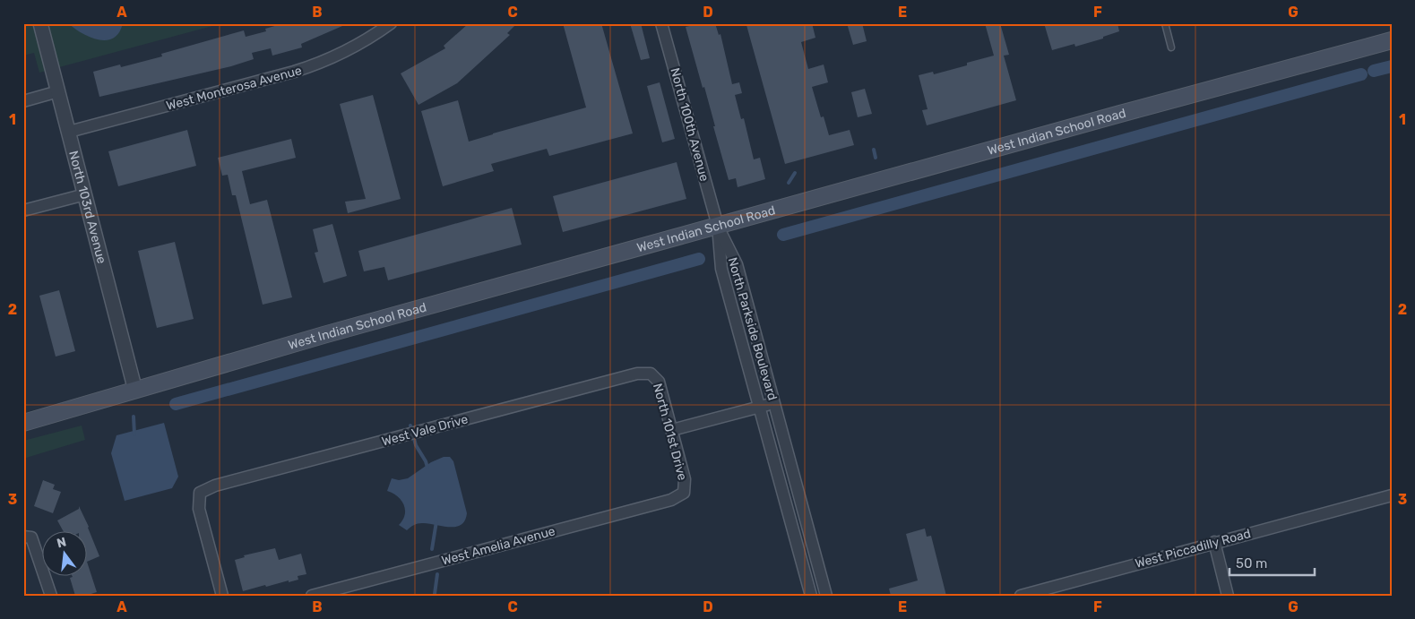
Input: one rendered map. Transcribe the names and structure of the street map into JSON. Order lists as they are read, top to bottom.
{
  "streets": {
    "main road": ["West Indian School Road"],
    "street": [
      "West Monterosa Avenue",
      "North 100th Avenue",
      "North 103rd Avenue",
      "North Parkside Boulevard",
      "West Vale Drive",
      "North 101st Drive",
      "West Amelia Avenue",
      "West Piccadilly Road"
    ]
  },
  "crossings": [
    ["West Monterosa Avenue", "North 103rd Avenue"],
    ["North 100th Avenue", "West Indian School Road"],
    ["North 100th Avenue", "North Parkside Boulevard"],
    ["West Indian School Road", "North 103rd Avenue"],
    ["West Indian School Road", "North Parkside Boulevard"],
    ["West Vale Drive", "North 101st Drive"],
    ["North 101st Drive", "West Amelia Avenue"]
  ],
  "scale_bar": "50 m",
  "north": "top",
  "grid": {
    "columns": [
      "A",
      "B",
      "C",
      "D",
      "E",
      "F",
      "G"
    ],
    "rows": ["1", "2", "3"]
  }
}
